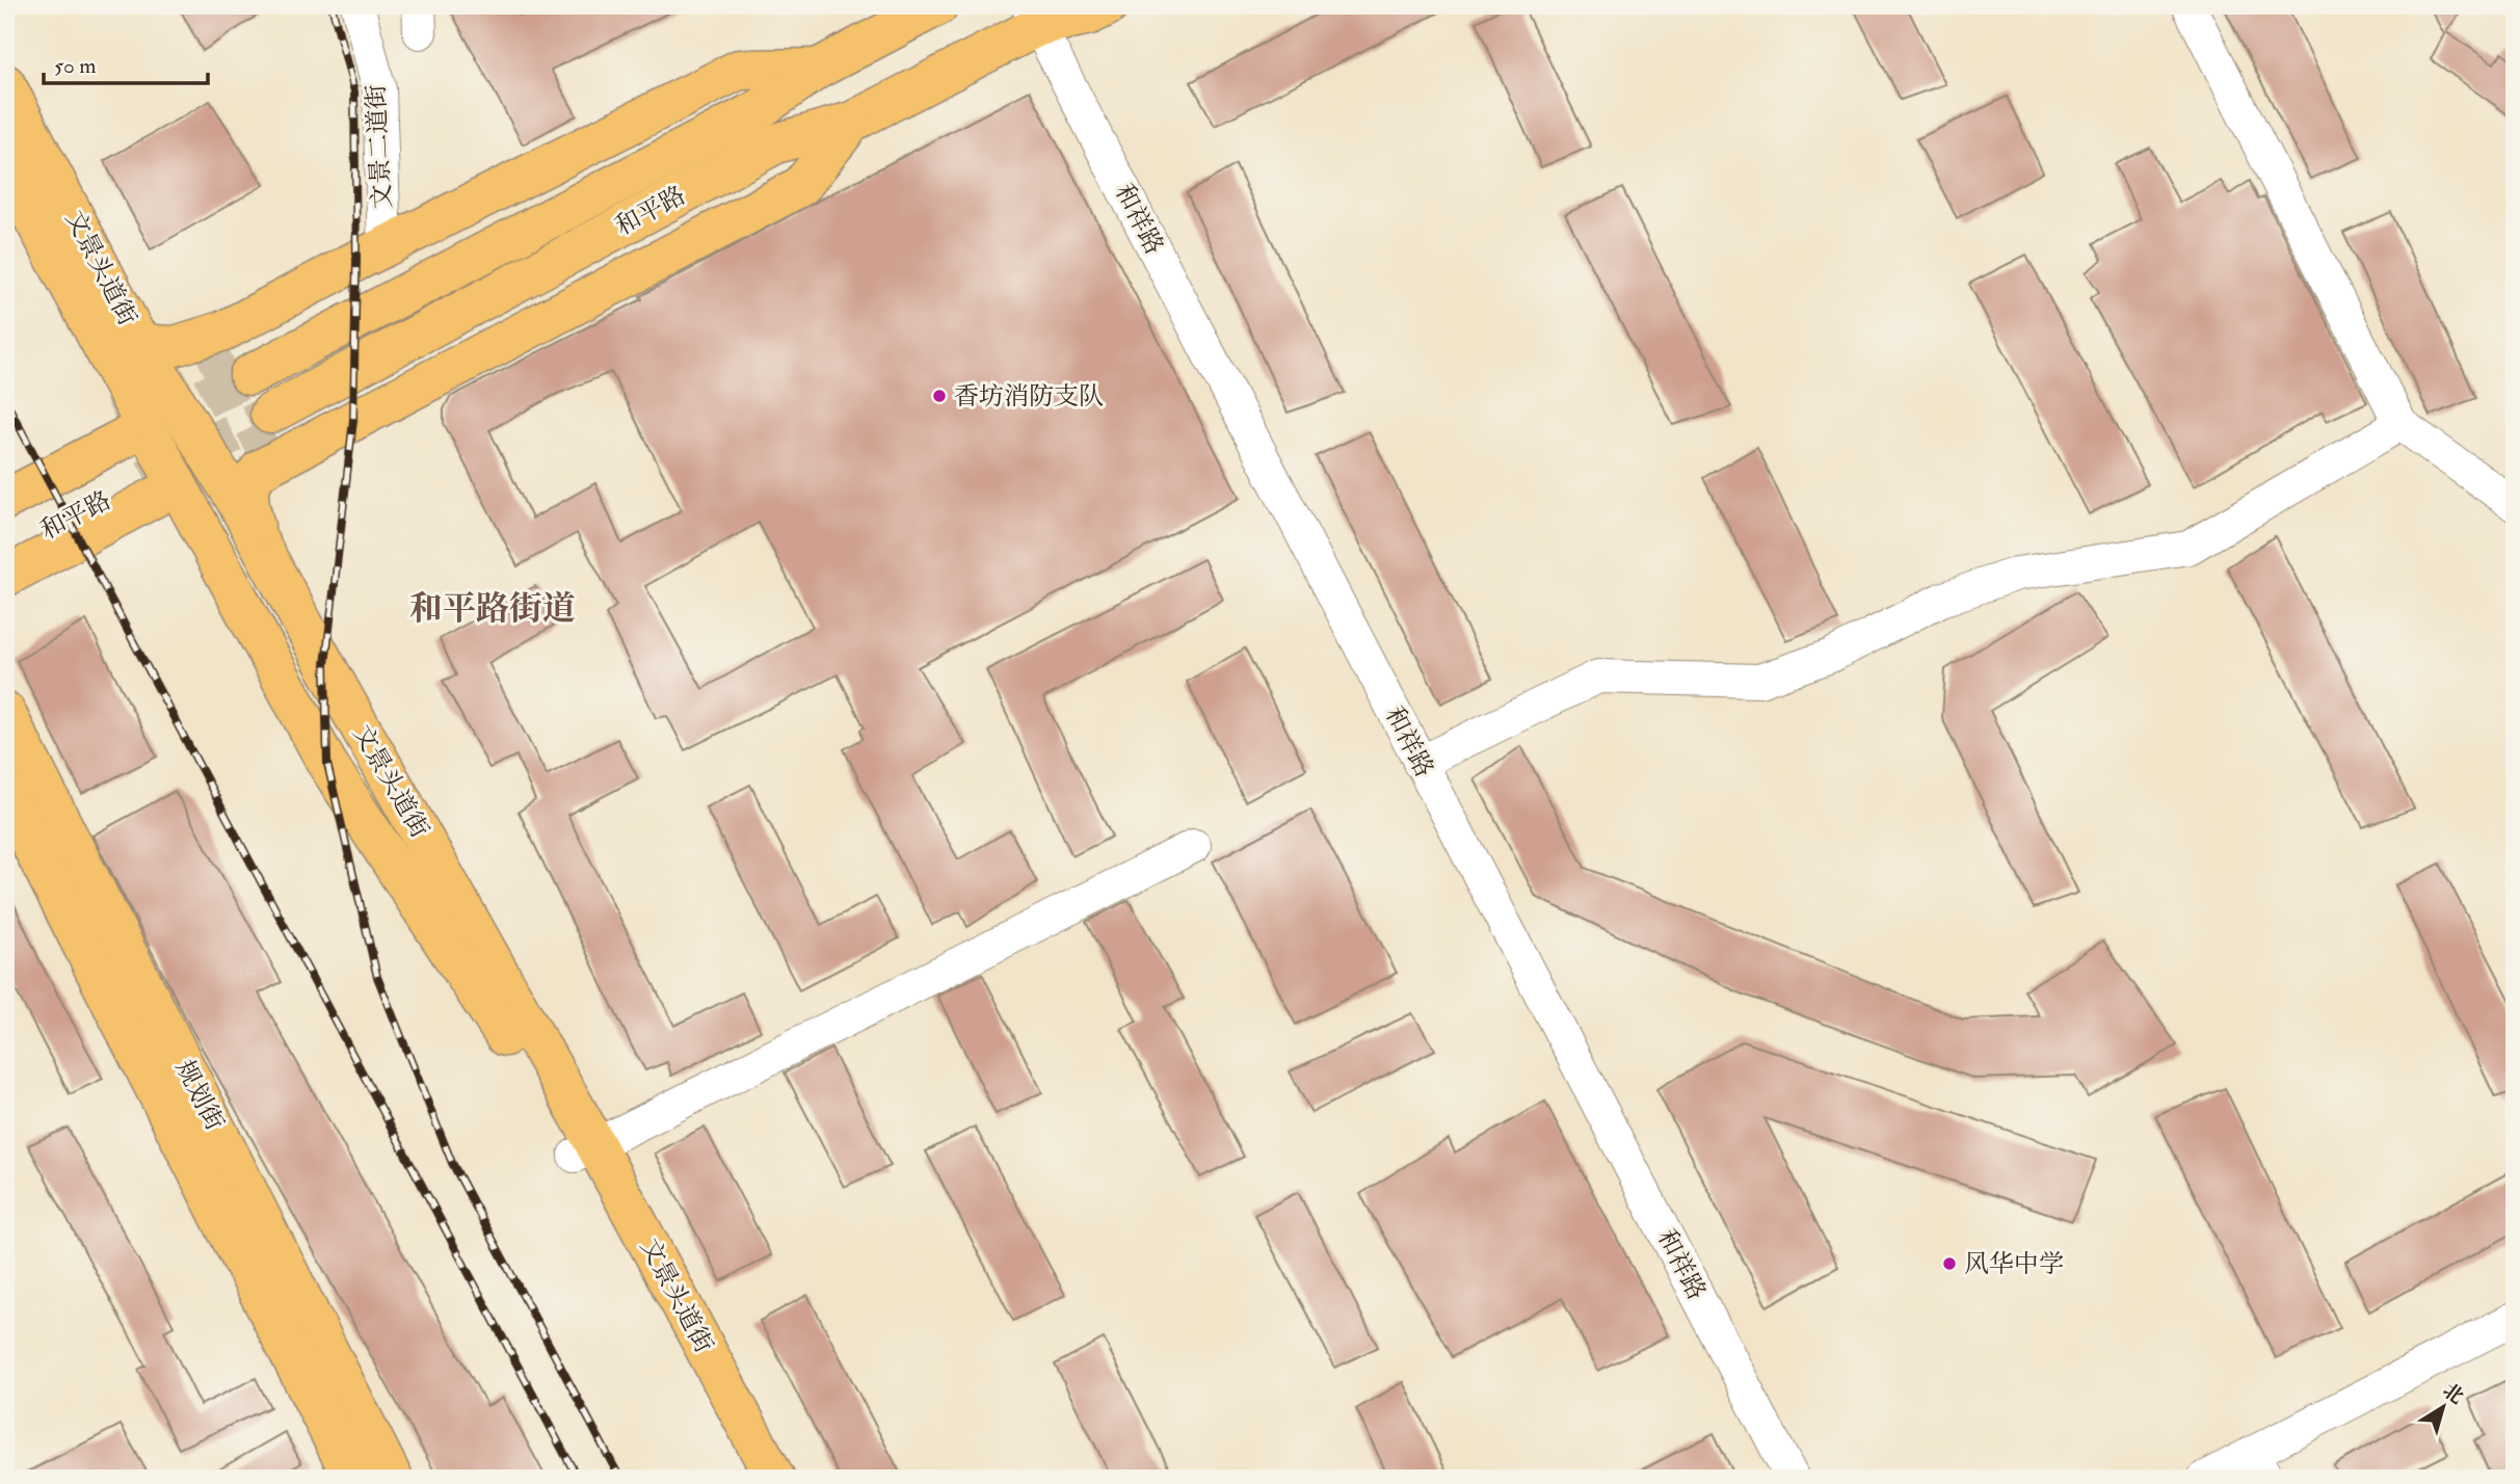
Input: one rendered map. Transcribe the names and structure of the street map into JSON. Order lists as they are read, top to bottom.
{
  "streets": {
    "main road": ["和平路", "文景头道街", "规划街"],
    "street": ["文景二道街", "和祥路"]
  },
  "districts": ["和平路街道"],
  "places": ["香坊消防支队", "风华中学"],
  "scale_bar": "50 m",
  "north": "top right"
}
